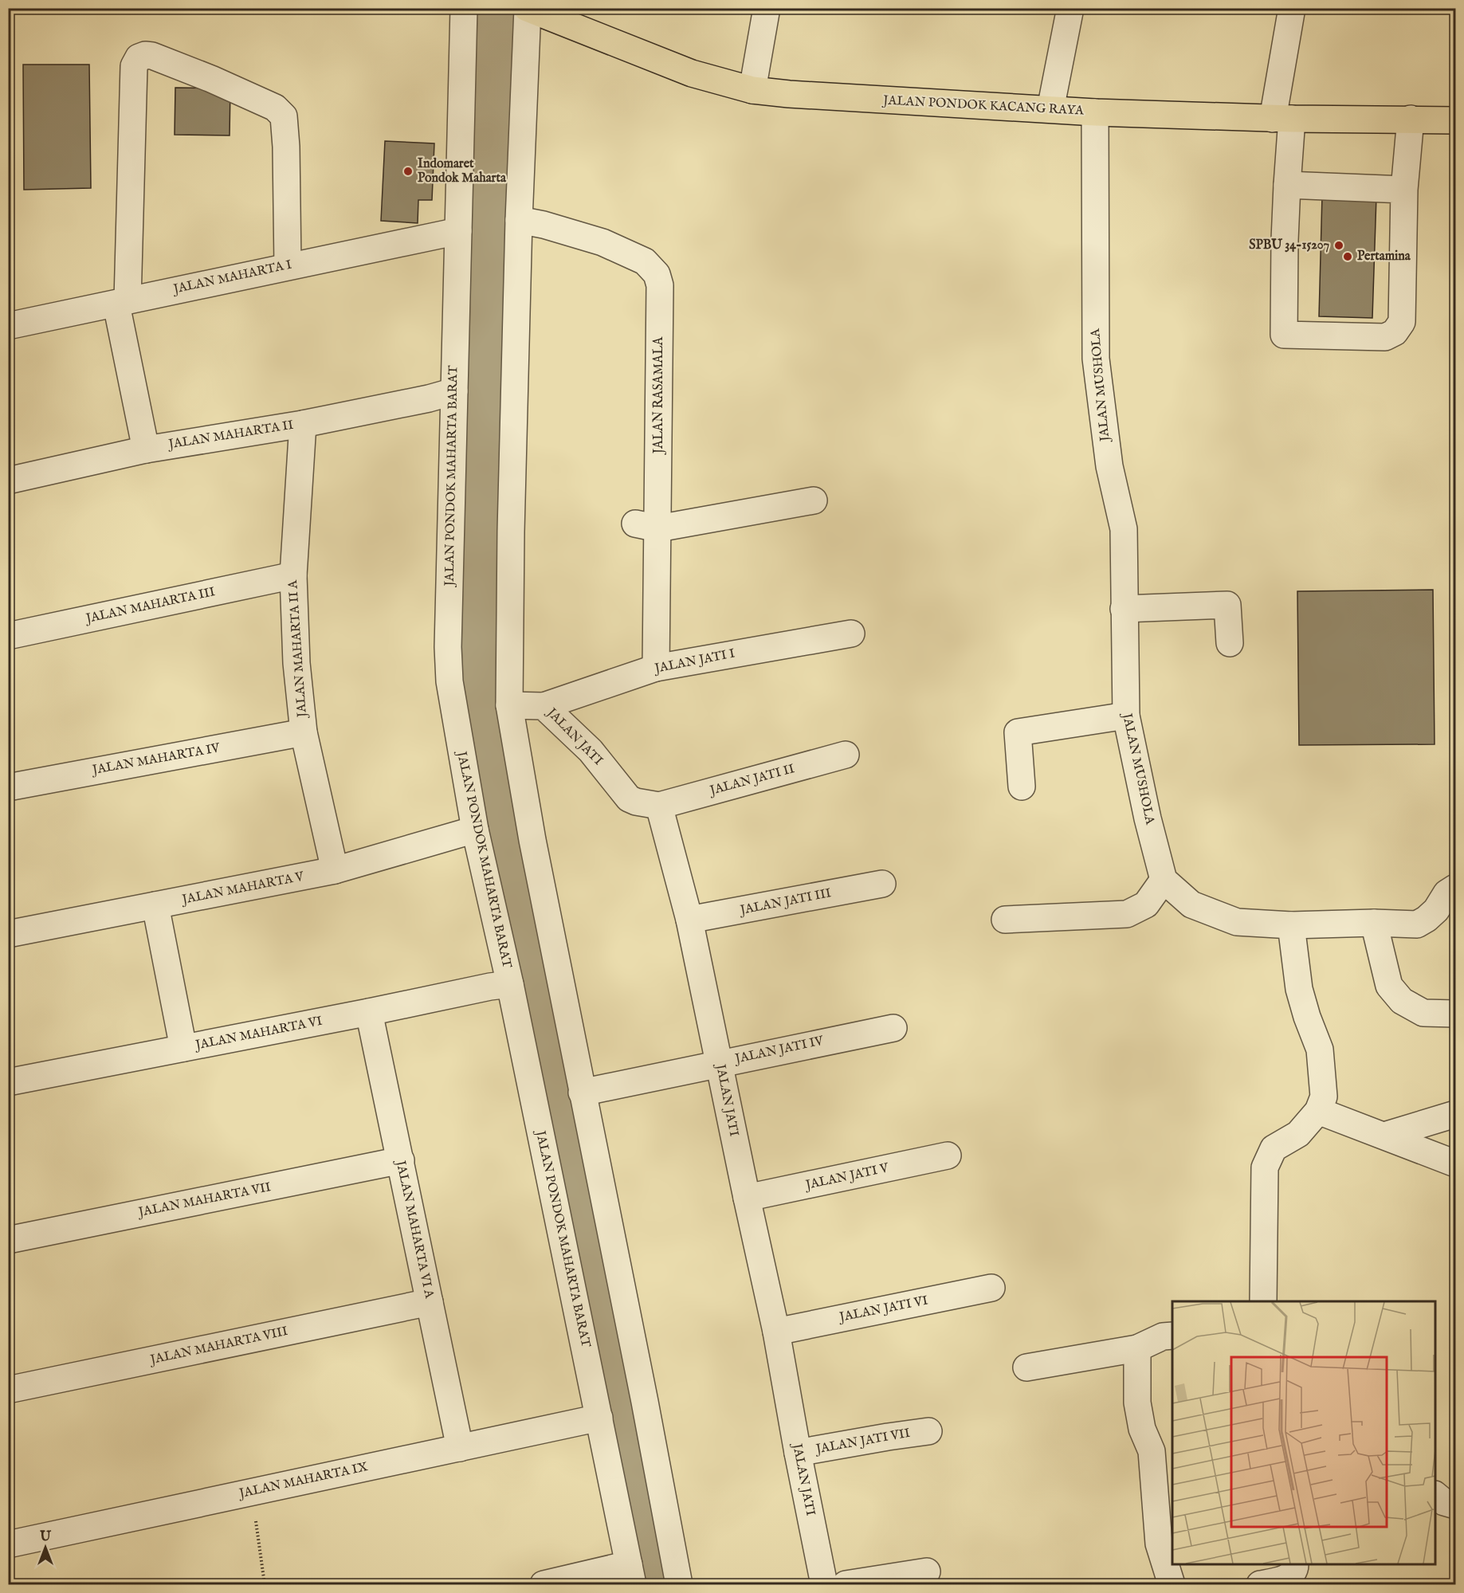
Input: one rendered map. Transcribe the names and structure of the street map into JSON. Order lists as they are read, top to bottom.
{
  "streets": {
    "main road": ["JALAN PONDOK KACANG RAYA"],
    "street": [
      "JALAN MAHARTA I",
      "JALAN MUSHOLA",
      "JALAN RASAMALA",
      "JALAN MAHARTA II",
      "JALAN PONDOK MAHARTA BARAT",
      "JALAN MAHARTA III",
      "JALAN MAHARTA II A",
      "JALAN JATI I",
      "JALAN JATI",
      "JALAN MAHARTA IV",
      "JALAN JATI II",
      "JALAN MAHARTA V",
      "JALAN JATI III",
      "JALAN MAHARTA VI",
      "JALAN JATI IV",
      "JALAN JATI V",
      "JALAN MAHARTA VII",
      "JALAN MAHARTA VI A",
      "JALAN JATI VI",
      "JALAN MAHARTA VIII",
      "JALAN JATI VII",
      "JALAN MAHARTA IX"
    ]
  },
  "crossings": [
    ["JALAN PONDOK KACANG RAYA", "JALAN MUSHOLA"],
    ["JALAN MAHARTA I", "JALAN PONDOK MAHARTA BARAT"],
    ["JALAN RASAMALA", "JALAN JATI I"],
    ["JALAN MAHARTA II", "JALAN PONDOK MAHARTA BARAT"],
    ["JALAN MAHARTA II", "JALAN MAHARTA II A"],
    ["JALAN PONDOK MAHARTA BARAT", "JALAN MAHARTA V"],
    ["JALAN PONDOK MAHARTA BARAT", "JALAN MAHARTA VI"],
    ["JALAN PONDOK MAHARTA BARAT", "JALAN MAHARTA IX"],
    ["JALAN MAHARTA III", "JALAN MAHARTA II A"],
    ["JALAN MAHARTA II A", "JALAN MAHARTA IV"],
    ["JALAN MAHARTA II A", "JALAN MAHARTA V"],
    ["JALAN JATI I", "JALAN JATI"],
    ["JALAN JATI", "JALAN JATI II"],
    ["JALAN JATI", "JALAN JATI III"],
    ["JALAN JATI", "JALAN JATI IV"],
    ["JALAN JATI", "JALAN JATI V"],
    ["JALAN JATI", "JALAN JATI VI"],
    ["JALAN JATI", "JALAN JATI VII"],
    ["JALAN MAHARTA VI", "JALAN MAHARTA VI A"],
    ["JALAN MAHARTA VII", "JALAN MAHARTA VI A"],
    ["JALAN MAHARTA VI A", "JALAN MAHARTA VIII"],
    ["JALAN MAHARTA VI A", "JALAN MAHARTA IX"]
  ],
  "places": ["Indomaret Pondok Maharta", "SPBU 34-15207", "Pertamina"],
  "north": "top"
}
